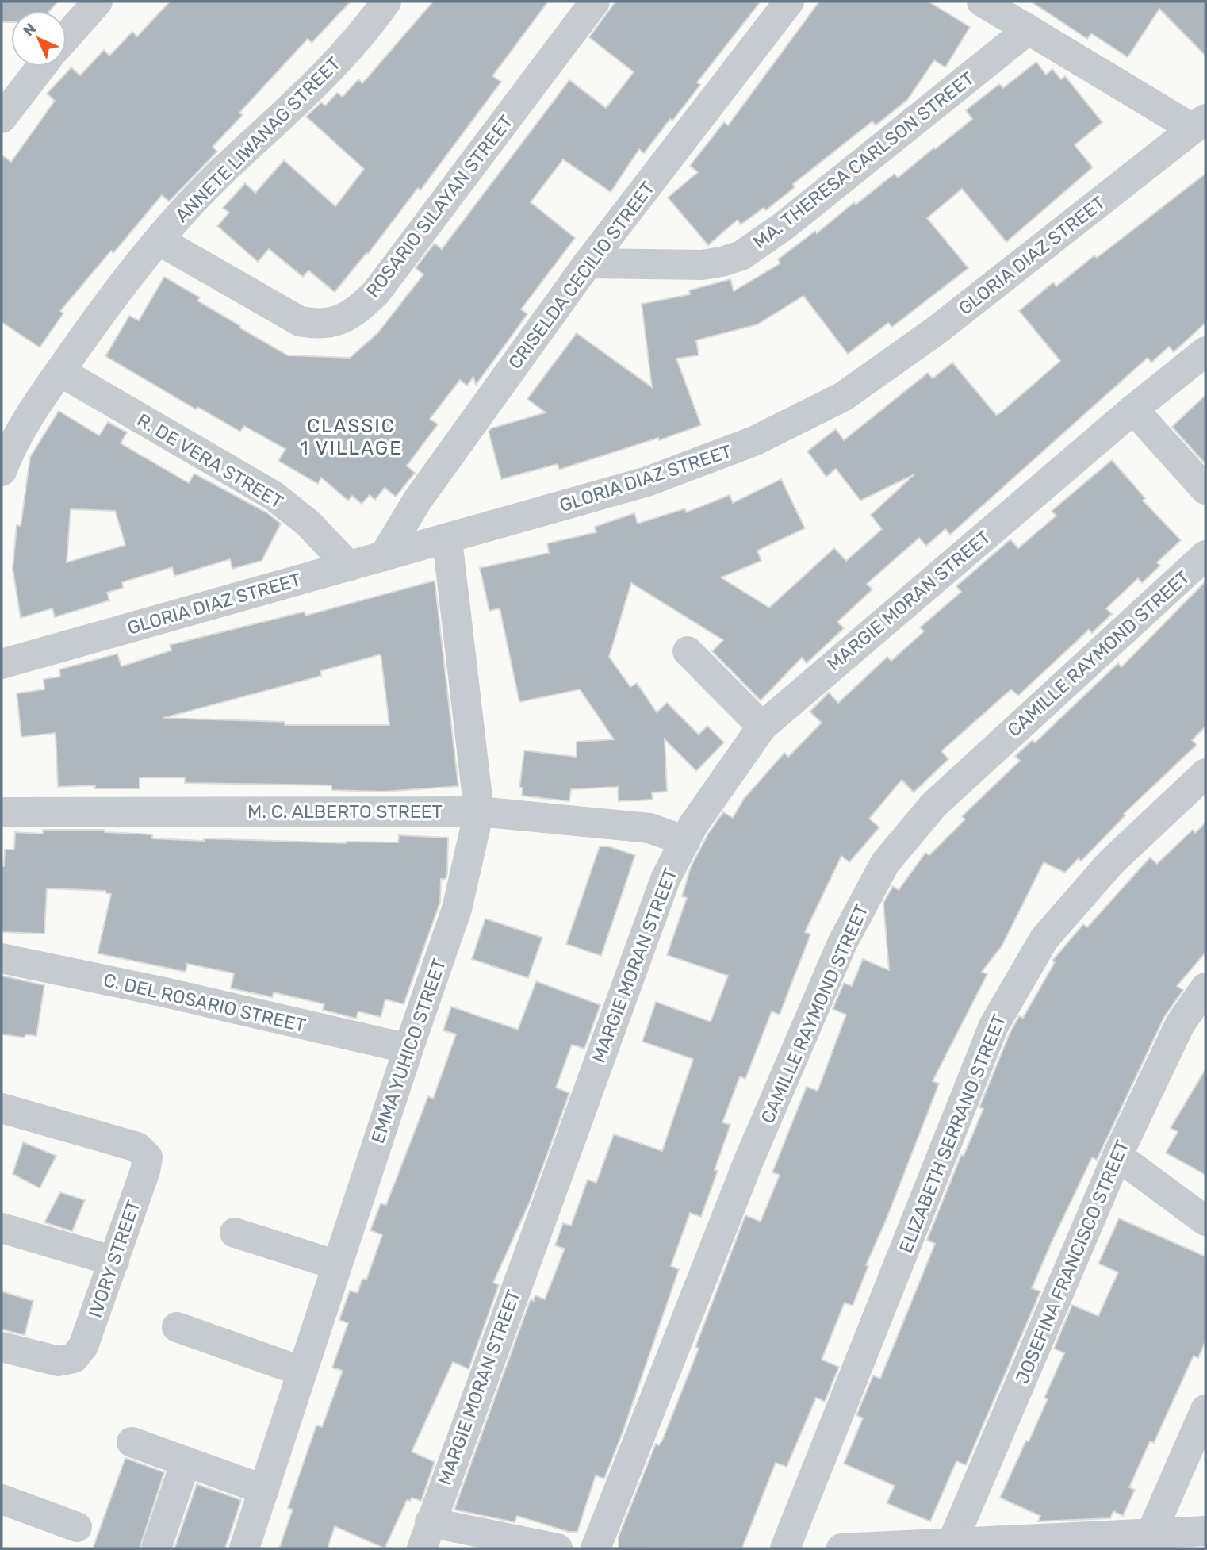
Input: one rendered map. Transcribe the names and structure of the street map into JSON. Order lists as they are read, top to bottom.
{
  "streets": {
    "street": [
      "ANNETE LIWANAG STREET",
      "MA. THERESA CARLSON STREET",
      "ROSARIO SILAYAN STREET",
      "GLORIA DIAZ STREET",
      "CRISELDA CECILIO STREET",
      "R. DE VERA STREET",
      "MARGIE MORAN STREET",
      "CAMILLE RAYMOND STREET",
      "M. C. ALBERTO STREET",
      "C. DEL ROSARIO STREET",
      "EMMA YUHICO STREET",
      "ELIZABETH SERRANO STREET",
      "IVORY STREET",
      "JOSEFINA FRANCISCO STREET"
    ]
  },
  "crossings": [
    ["ANNETE LIWANAG STREET", "ROSARIO SILAYAN STREET"],
    ["ANNETE LIWANAG STREET", "R. DE VERA STREET"],
    ["MA. THERESA CARLSON STREET", "CRISELDA CECILIO STREET"],
    ["GLORIA DIAZ STREET", "CRISELDA CECILIO STREET"],
    ["GLORIA DIAZ STREET", "R. DE VERA STREET"],
    ["GLORIA DIAZ STREET", "EMMA YUHICO STREET"],
    ["MARGIE MORAN STREET", "M. C. ALBERTO STREET"],
    ["M. C. ALBERTO STREET", "EMMA YUHICO STREET"],
    ["C. DEL ROSARIO STREET", "EMMA YUHICO STREET"]
  ],
  "districts": ["CLASSIC 1 VILLAGE"],
  "north": "top left"
}
